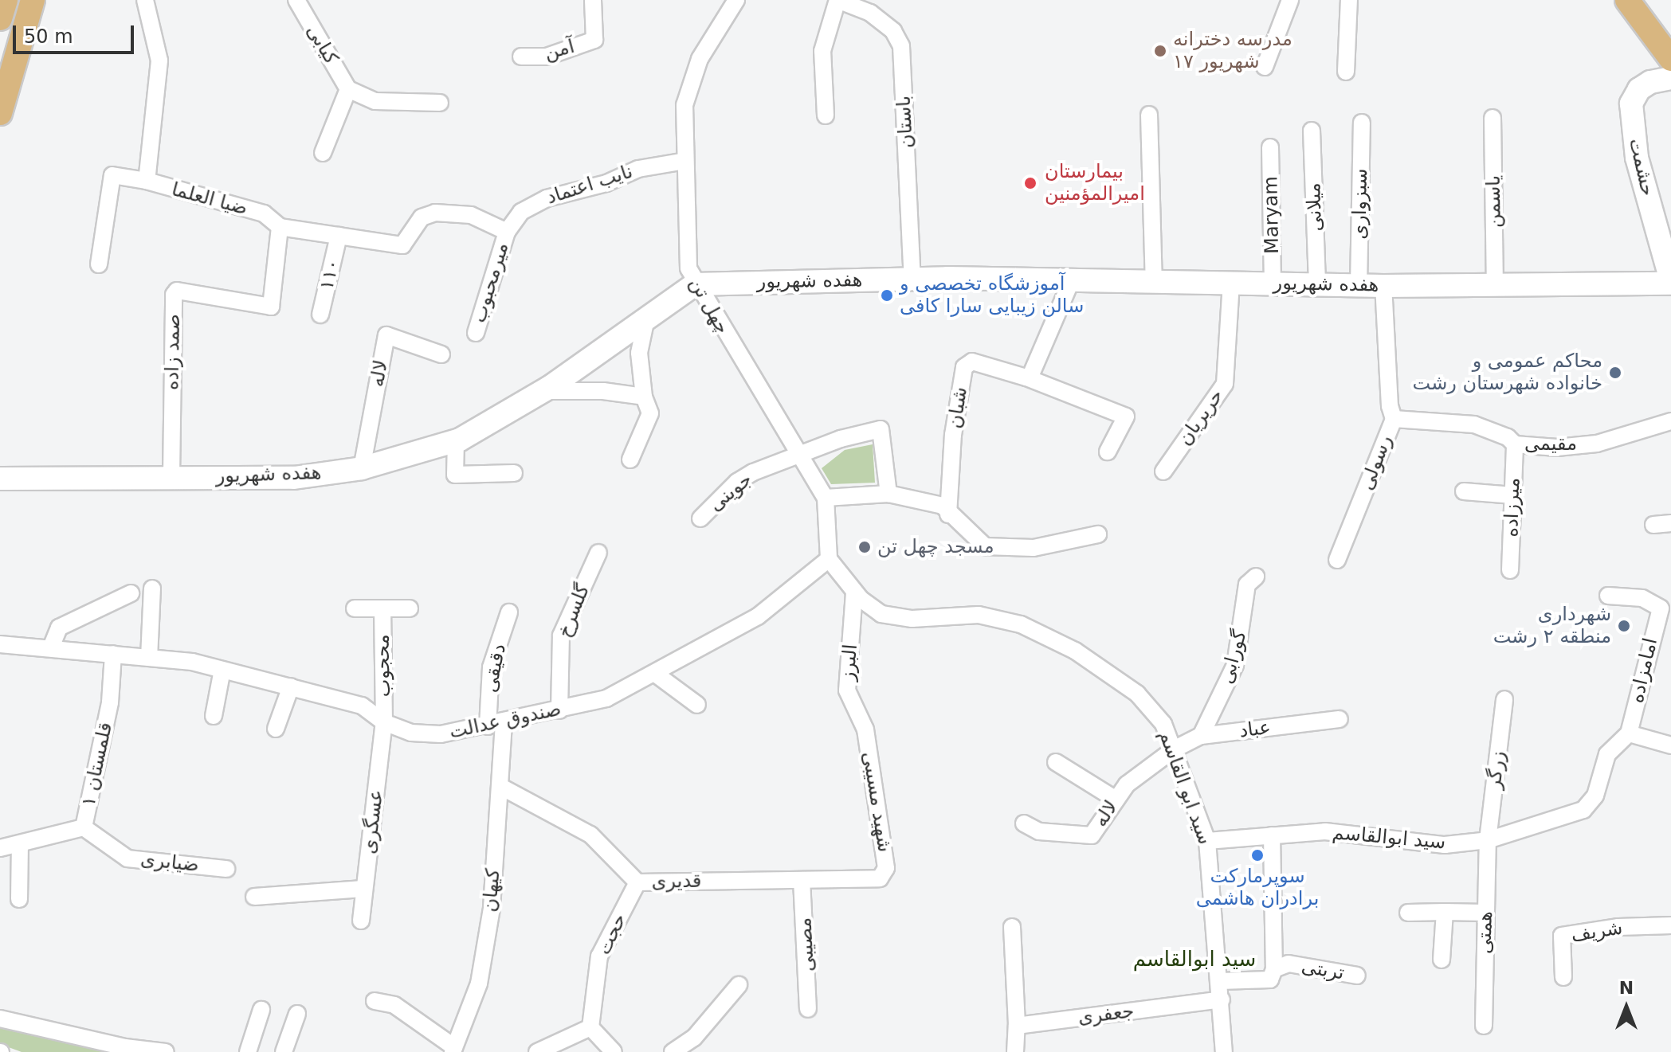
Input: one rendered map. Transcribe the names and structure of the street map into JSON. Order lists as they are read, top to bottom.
{
  "streets": {
    "main road": ["حشمت", "هفده شهریور"],
    "street": [
      "کیابی",
      "آمن",
      "باستان",
      "نایب اعتماد",
      "ضیا العلما",
      "یاسمن",
      "سبزواری",
      "میلانی",
      "Maryam",
      "۱۱۰",
      "میرمحبوب",
      "چهل تن",
      "صمد زاده",
      "لاله",
      "شبان",
      "حریریان",
      "مقیمی",
      "رسولی",
      "جوینی",
      "میرزاده",
      "گلسرخ",
      "گورابی",
      "البرز",
      "محجوب",
      "دقیقی",
      "امامزاده",
      "صندوق عدالت",
      "عباد",
      "قلمستان ۱",
      "زرگر",
      "سید ابو القاسم",
      "شهید مسیبی",
      "عسگری",
      "سید ابوالقاسم",
      "ضیابری",
      "قدیری",
      "کیهان",
      "شریف",
      "همتی",
      "حجت",
      "مصیبی",
      "تربتی",
      "جعفری"
    ]
  },
  "crossings": [
    ["باستان", "هفده شهریور"],
    ["حشمت", "هفده شهریور"],
    ["نایب اعتماد", "ضیا العلما"],
    ["نایب اعتماد", "میرمحبوب"],
    ["نایب اعتماد", "چهل تن"],
    ["ضیا العلما", "۱۱۰"],
    ["ضیا العلما", "میرمحبوب"],
    ["ضیا العلما", "صمد زاده"],
    ["یاسمن", "هفده شهریور"],
    ["سبزواری", "هفده شهریور"],
    ["میلانی", "هفده شهریور"],
    ["Maryam", "هفده شهریور"],
    ["هفده شهریور", "چهل تن"],
    ["هفده شهریور", "صمد زاده"],
    ["هفده شهریور", "لاله"],
    ["هفده شهریور", "حریریان"],
    ["هفده شهریور", "رسولی"],
    ["چهل تن", "جوینی"],
    ["چهل تن", "صندوق عدالت"],
    ["چهل تن", "سید ابو القاسم"],
    ["لاله", "عباد"],
    ["لاله", "سید ابو القاسم"],
    ["مقیمی", "رسولی"],
    ["مقیمی", "میرزاده"],
    ["گلسرخ", "صندوق عدالت"],
    ["گورابی", "عباد"],
    ["البرز", "سید ابو القاسم"],
    ["البرز", "شهید مسیبی"],
    ["محجوب", "صندوق عدالت"],
    ["محجوب", "عسگری"],
    ["دقیقی", "صندوق عدالت"],
    ["امامزاده", "سید ابوالقاسم"],
    ["صندوق عدالت", "قلمستان ۱"],
    ["صندوق عدالت", "سید ابو القاسم"],
    ["صندوق عدالت", "عسگری"],
    ["صندوق عدالت", "کیهان"],
    ["عباد", "سید ابو القاسم"],
    ["قلمستان ۱", "ضیابری"],
    ["زرگر", "سید ابوالقاسم"],
    ["زرگر", "همتی"],
    ["سید ابو القاسم", "سید ابوالقاسم"],
    ["سید ابو القاسم", "تربتی"],
    ["سید ابو القاسم", "جعفری"],
    ["شهید مسیبی", "قدیری"],
    ["سید ابوالقاسم", "همتی"],
    ["قدیری", "کیهان"],
    ["قدیری", "حجت"],
    ["قدیری", "مصیبی"]
  ],
  "districts": ["سید ابوالقاسم"],
  "places": [
    "مدرسه دخترانه ۱۷ شهریور",
    "بیمارستان امیرالمؤمنین",
    "آموزشگاه تخصصی و سالن زیبایی سارا کافی",
    "محاکم عمومی و خانواده شهرستان رشت",
    "مسجد چهل تن",
    "شهرداری منطقه ۲ رشت",
    "سوپرمارکت برادران هاشمی"
  ],
  "scale_bar": "50 m",
  "north": "top"
}
